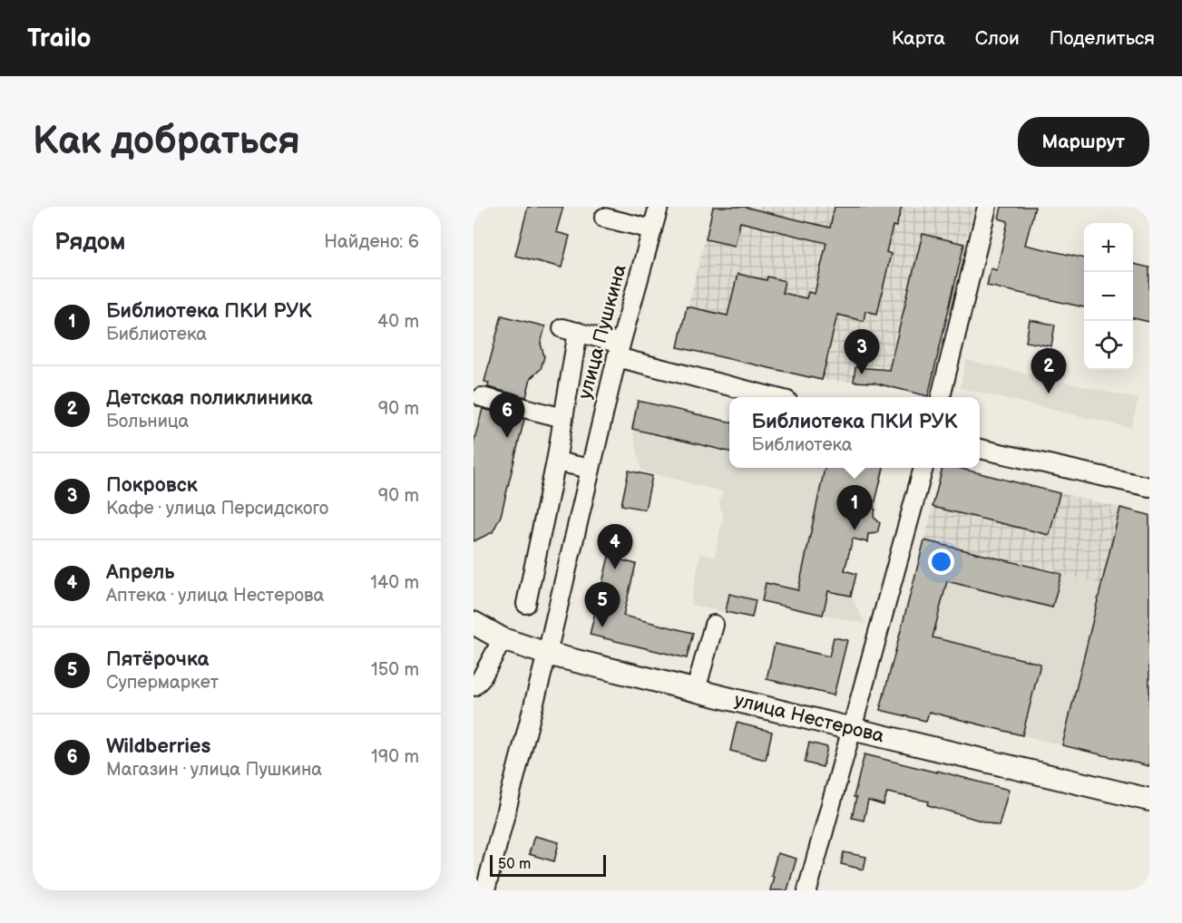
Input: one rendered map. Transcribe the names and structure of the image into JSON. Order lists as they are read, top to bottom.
{
  "streets": {
    "main road": ["улица Нестерова"],
    "street": ["улица Пушкина"]
  },
  "crossings": [
    ["улица Пушкина", "улица Нестерова"]
  ],
  "scale_bar": "50 m",
  "page": {
    "header": "Trailo",
    "nav": ["Карта", "Слои", "Поделиться"],
    "buttons": "Маршрут",
    "title": "Как добраться",
    "heading": ["Рядом", "Найдено: 6"],
    "map_buttons": ["+", "−"],
    "list": [
      {
        "mark": "1",
        "name": "Библиотека ПКИ РУК",
        "note": "Библиотека",
        "value": "40 m"
      },
      {
        "mark": "2",
        "name": "Детская поликлиника",
        "note": "Больница",
        "value": "90 m"
      },
      {
        "mark": "3",
        "name": "Покровск",
        "note": "Кафе · улица Персидского",
        "value": "90 m"
      },
      {
        "mark": "4",
        "name": "Апрель",
        "note": "Аптека · улица Нестерова",
        "value": "140 m"
      },
      {
        "mark": "5",
        "name": "Пятёрочка",
        "note": "Супермаркет",
        "value": "150 m"
      },
      {
        "mark": "6",
        "name": "Wildberries",
        "note": "Магазин · улица Пушкина",
        "value": "190 m"
      }
    ],
    "pins": [
      "3",
      "2",
      "6",
      "1",
      "4",
      "5"
    ],
    "popup": ["Библиотека ПКИ РУК", "Библиотека"],
    "scale": "50 m"
  }
}
